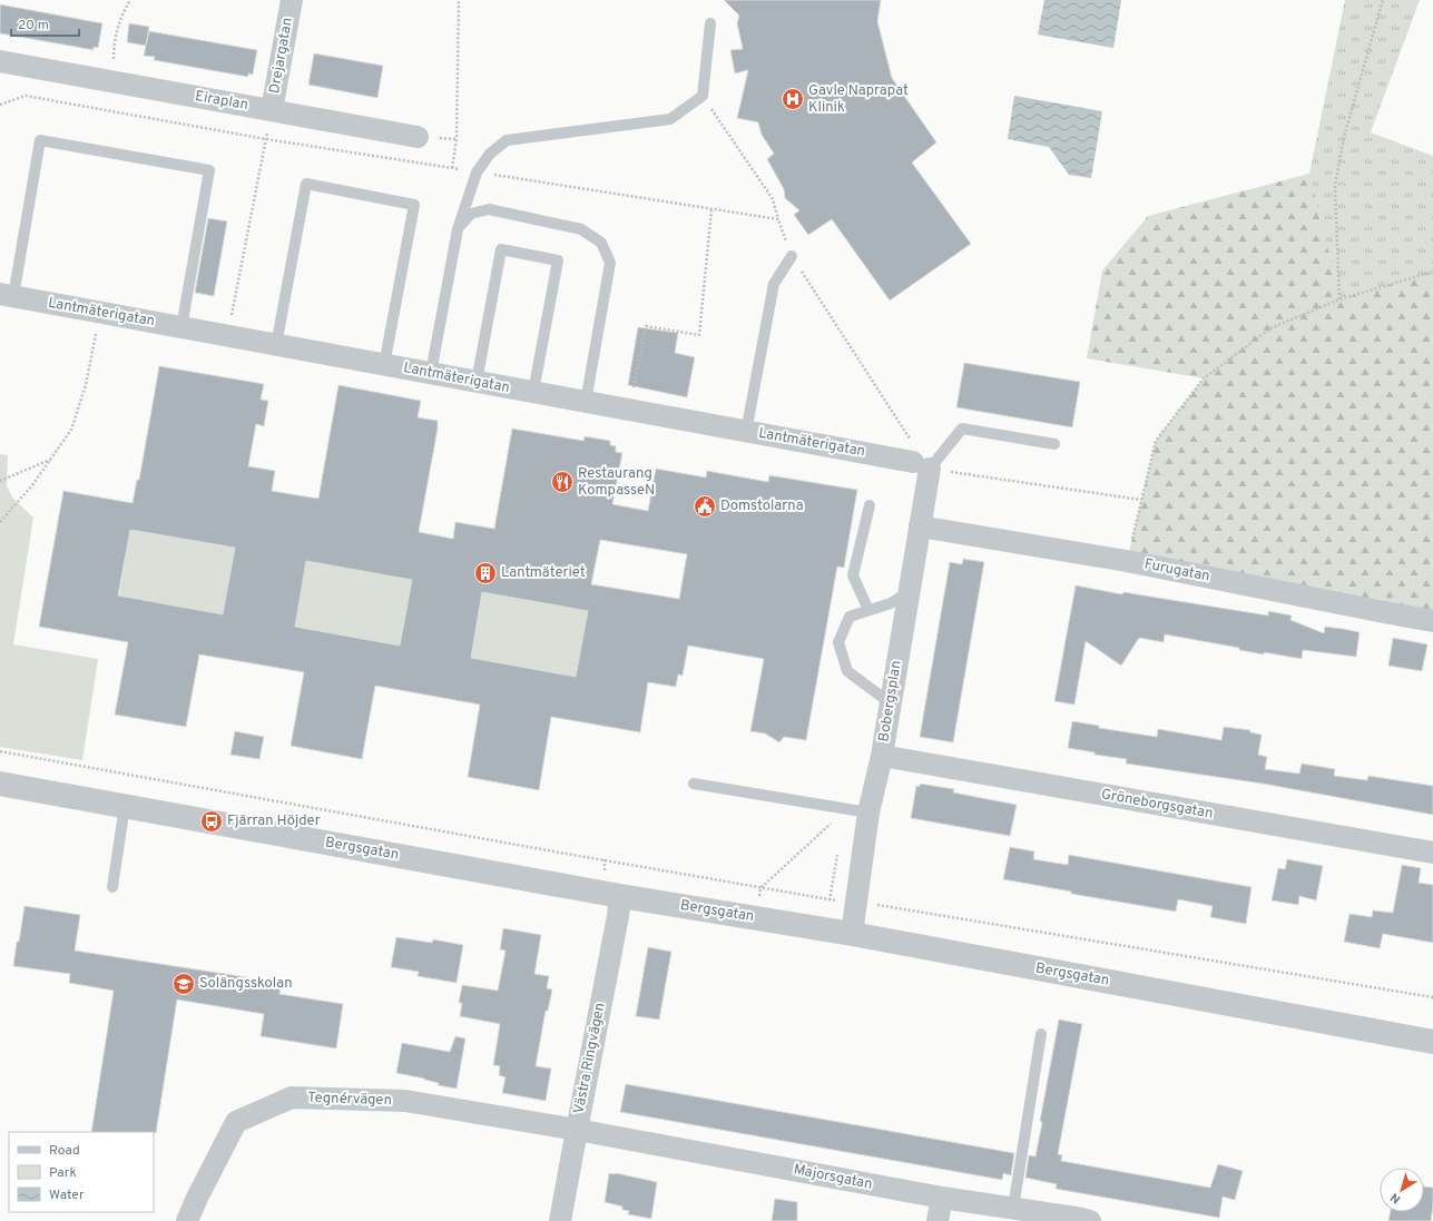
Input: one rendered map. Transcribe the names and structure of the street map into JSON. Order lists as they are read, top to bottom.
{
  "streets": {
    "street": [
      "Drejargatan",
      "Eiraplan",
      "Lantmäterigatan",
      "Furugatan",
      "Bobergsplan",
      "Gröneborgsgatan",
      "Bergsgatan",
      "Västra Ringvägen",
      "Tegnérvägen",
      "Majorsgatan"
    ]
  },
  "crossings": [
    ["Drejargatan", "Eiraplan"],
    ["Lantmäterigatan", "Bobergsplan"],
    ["Furugatan", "Bobergsplan"],
    ["Bobergsplan", "Gröneborgsgatan"],
    ["Bobergsplan", "Bergsgatan"],
    ["Bergsgatan", "Västra Ringvägen"],
    ["Västra Ringvägen", "Tegnérvägen"],
    ["Västra Ringvägen", "Majorsgatan"],
    ["Tegnérvägen", "Majorsgatan"]
  ],
  "places": {
    "hospital": ["Gavle Naprapat Klinik"],
    "restaurant": ["Restaurang KompasseN"],
    "public building": ["Domstolarna"],
    "building": ["Lantmäteriet"],
    "bus stop": ["Fjärran Höjder"],
    "school or university": ["Solängsskolan"]
  },
  "legend": ["Road", "Park", "Water"],
  "scale_bar": "20 m",
  "north": "bottom left"
}
